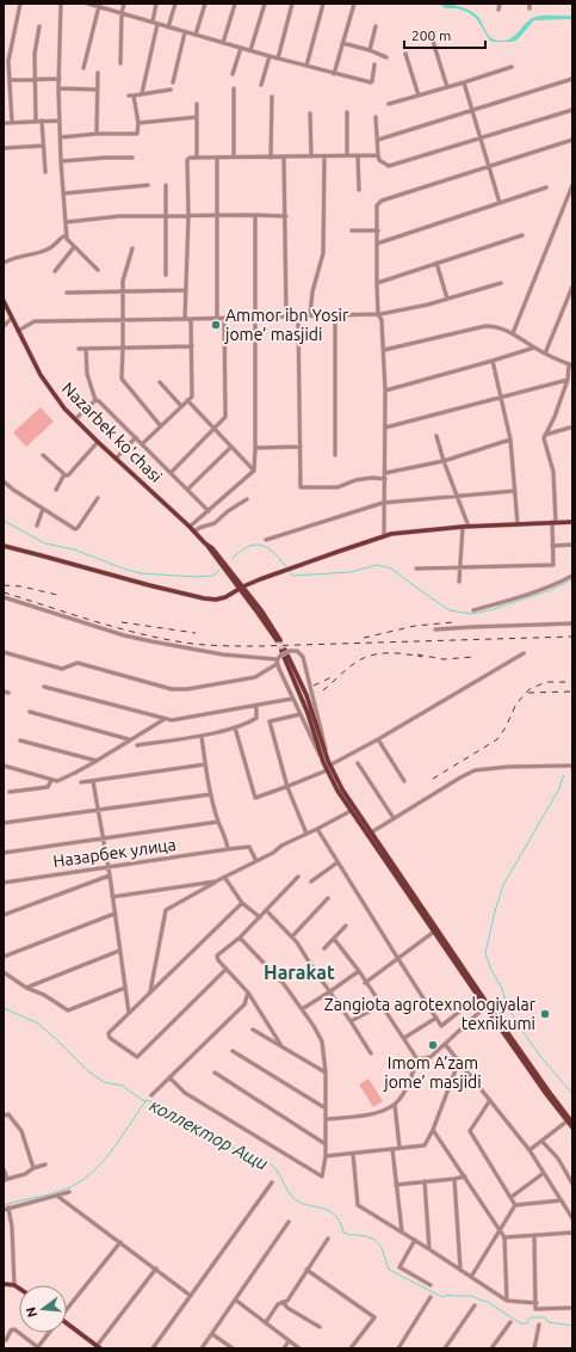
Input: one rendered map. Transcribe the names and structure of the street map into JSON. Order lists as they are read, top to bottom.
{
  "streets": {
    "main road": ["Nazarbek ko'chasi"],
    "street": ["Назарбек улица"]
  },
  "districts": ["Harakat"],
  "water": ["коллектор Ащи"],
  "places": ["Ammor ibn Yosir jome’ masjidi", "Zangiota agrotexnologiyalar texnikumi", "Imom A’zam jome’ masjidi"],
  "scale_bar": "200 m",
  "north": "left"
}
